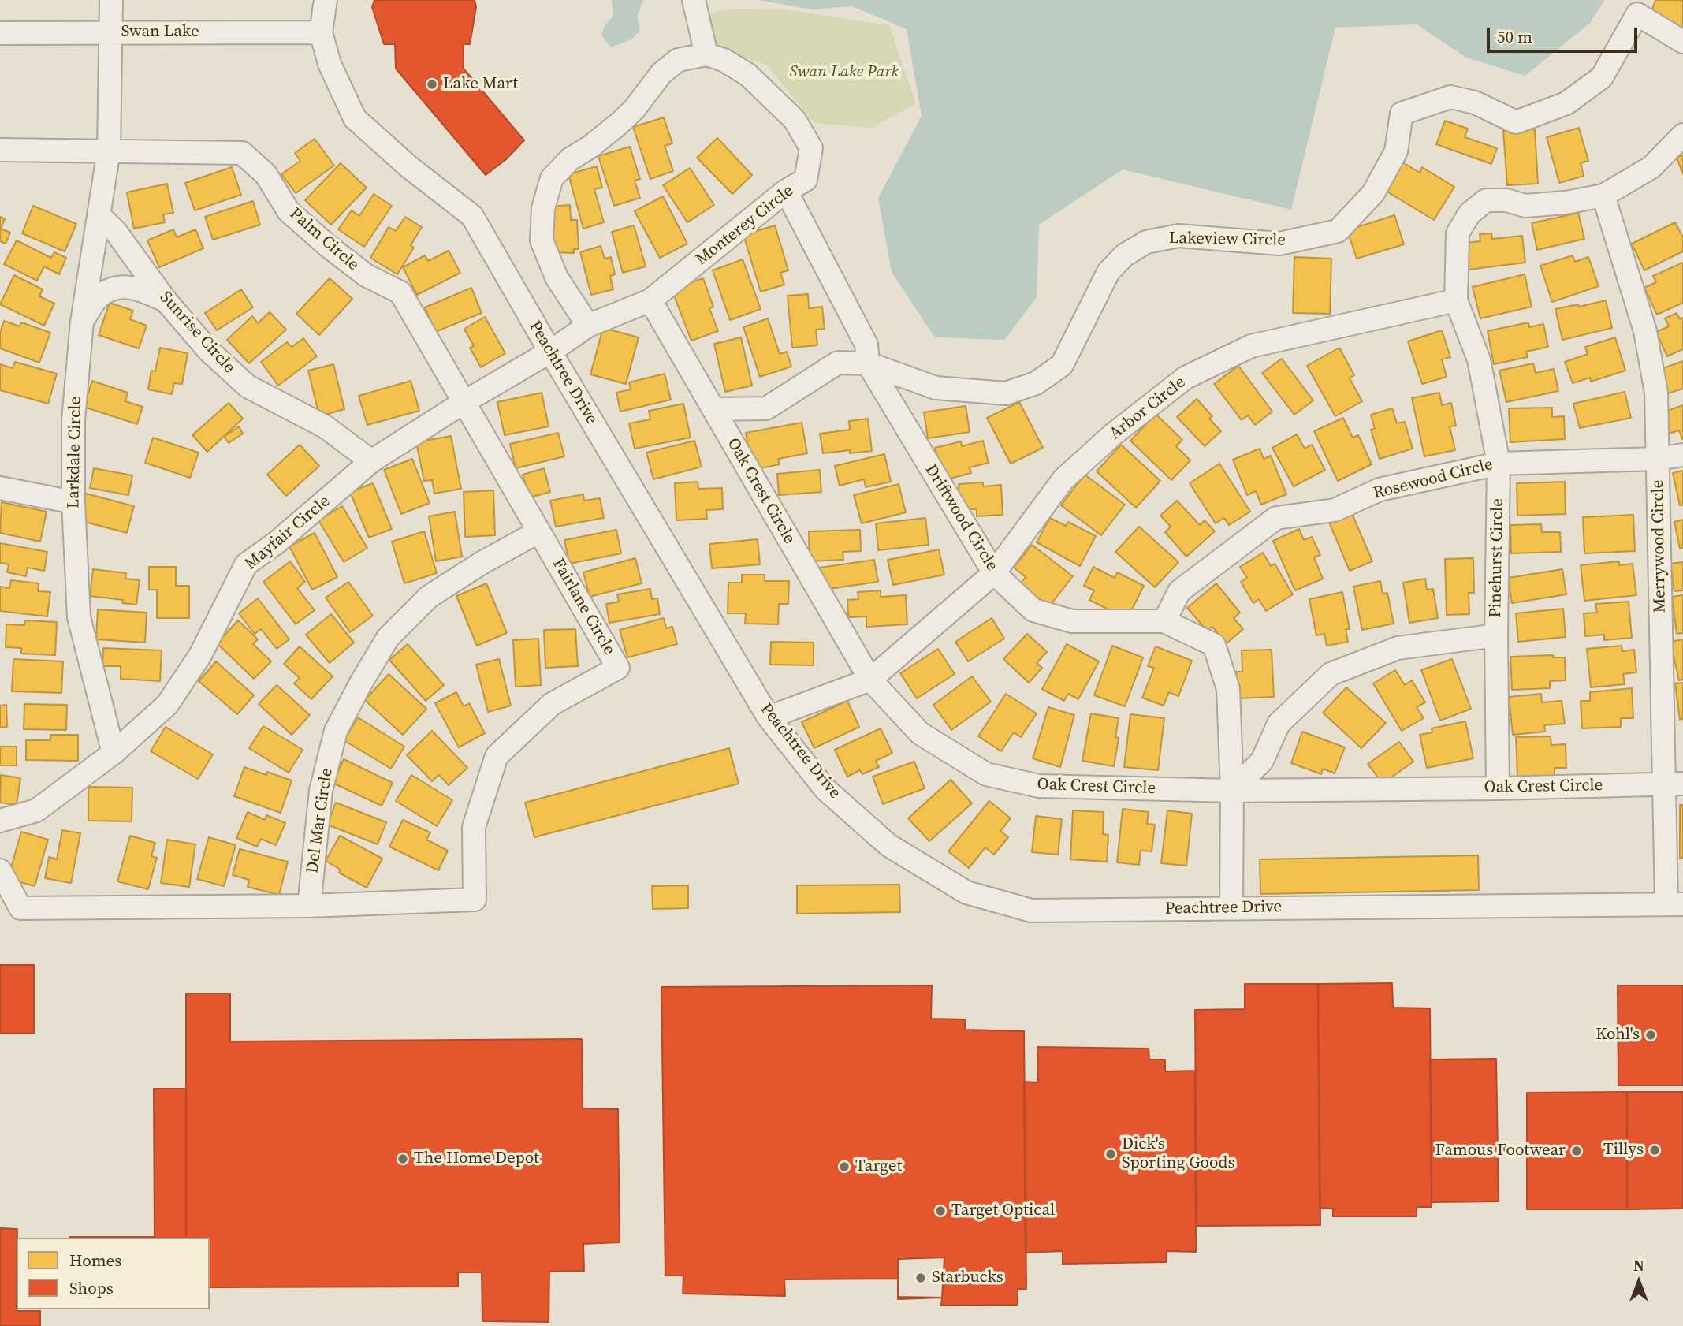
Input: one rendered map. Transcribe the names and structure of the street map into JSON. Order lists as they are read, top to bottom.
{
  "streets": {
    "street": [
      "Swan Lake",
      "Monterey Circle",
      "Palm Circle",
      "Lakeview Circle",
      "Sunrise Circle",
      "Peachtree Drive",
      "Arbor Circle",
      "Larkdale Circle",
      "Rosewood Circle",
      "Oak Crest Circle",
      "Driftwood Circle",
      "Mayfair Circle",
      "Merrywood Circle",
      "Pinehurst Circle",
      "Fairlane Circle",
      "Del Mar Circle"
    ]
  },
  "crossings": [
    ["Swan Lake", "Peachtree Drive"],
    ["Swan Lake", "Larkdale Circle"],
    ["Monterey Circle", "Peachtree Drive"],
    ["Monterey Circle", "Oak Crest Circle"],
    ["Monterey Circle", "Driftwood Circle"],
    ["Monterey Circle", "Mayfair Circle"],
    ["Palm Circle", "Larkdale Circle"],
    ["Palm Circle", "Mayfair Circle"],
    ["Palm Circle", "Fairlane Circle"],
    ["Lakeview Circle", "Oak Crest Circle"],
    ["Lakeview Circle", "Driftwood Circle"],
    ["Sunrise Circle", "Larkdale Circle"],
    ["Sunrise Circle", "Mayfair Circle"],
    ["Peachtree Drive", "Arbor Circle"],
    ["Peachtree Drive", "Driftwood Circle"],
    ["Peachtree Drive", "Mayfair Circle"],
    ["Peachtree Drive", "Merrywood Circle"],
    ["Arbor Circle", "Oak Crest Circle"],
    ["Arbor Circle", "Driftwood Circle"],
    ["Arbor Circle", "Pinehurst Circle"],
    ["Larkdale Circle", "Mayfair Circle"],
    ["Rosewood Circle", "Driftwood Circle"],
    ["Rosewood Circle", "Merrywood Circle"],
    ["Rosewood Circle", "Pinehurst Circle"],
    ["Oak Crest Circle", "Driftwood Circle"],
    ["Oak Crest Circle", "Merrywood Circle"],
    ["Oak Crest Circle", "Pinehurst Circle"],
    ["Mayfair Circle", "Fairlane Circle"],
    ["Fairlane Circle", "Del Mar Circle"]
  ],
  "parks": ["Swan Lake Park"],
  "places": [
    "Lake Mart",
    "Kohl's",
    "Tillys",
    "Famous Footwear",
    "Dick's Sporting Goods",
    "The Home Depot",
    "Target",
    "Target Optical",
    "Starbucks"
  ],
  "legend": ["Homes", "Shops"],
  "scale_bar": "50 m",
  "north": "top"
}
